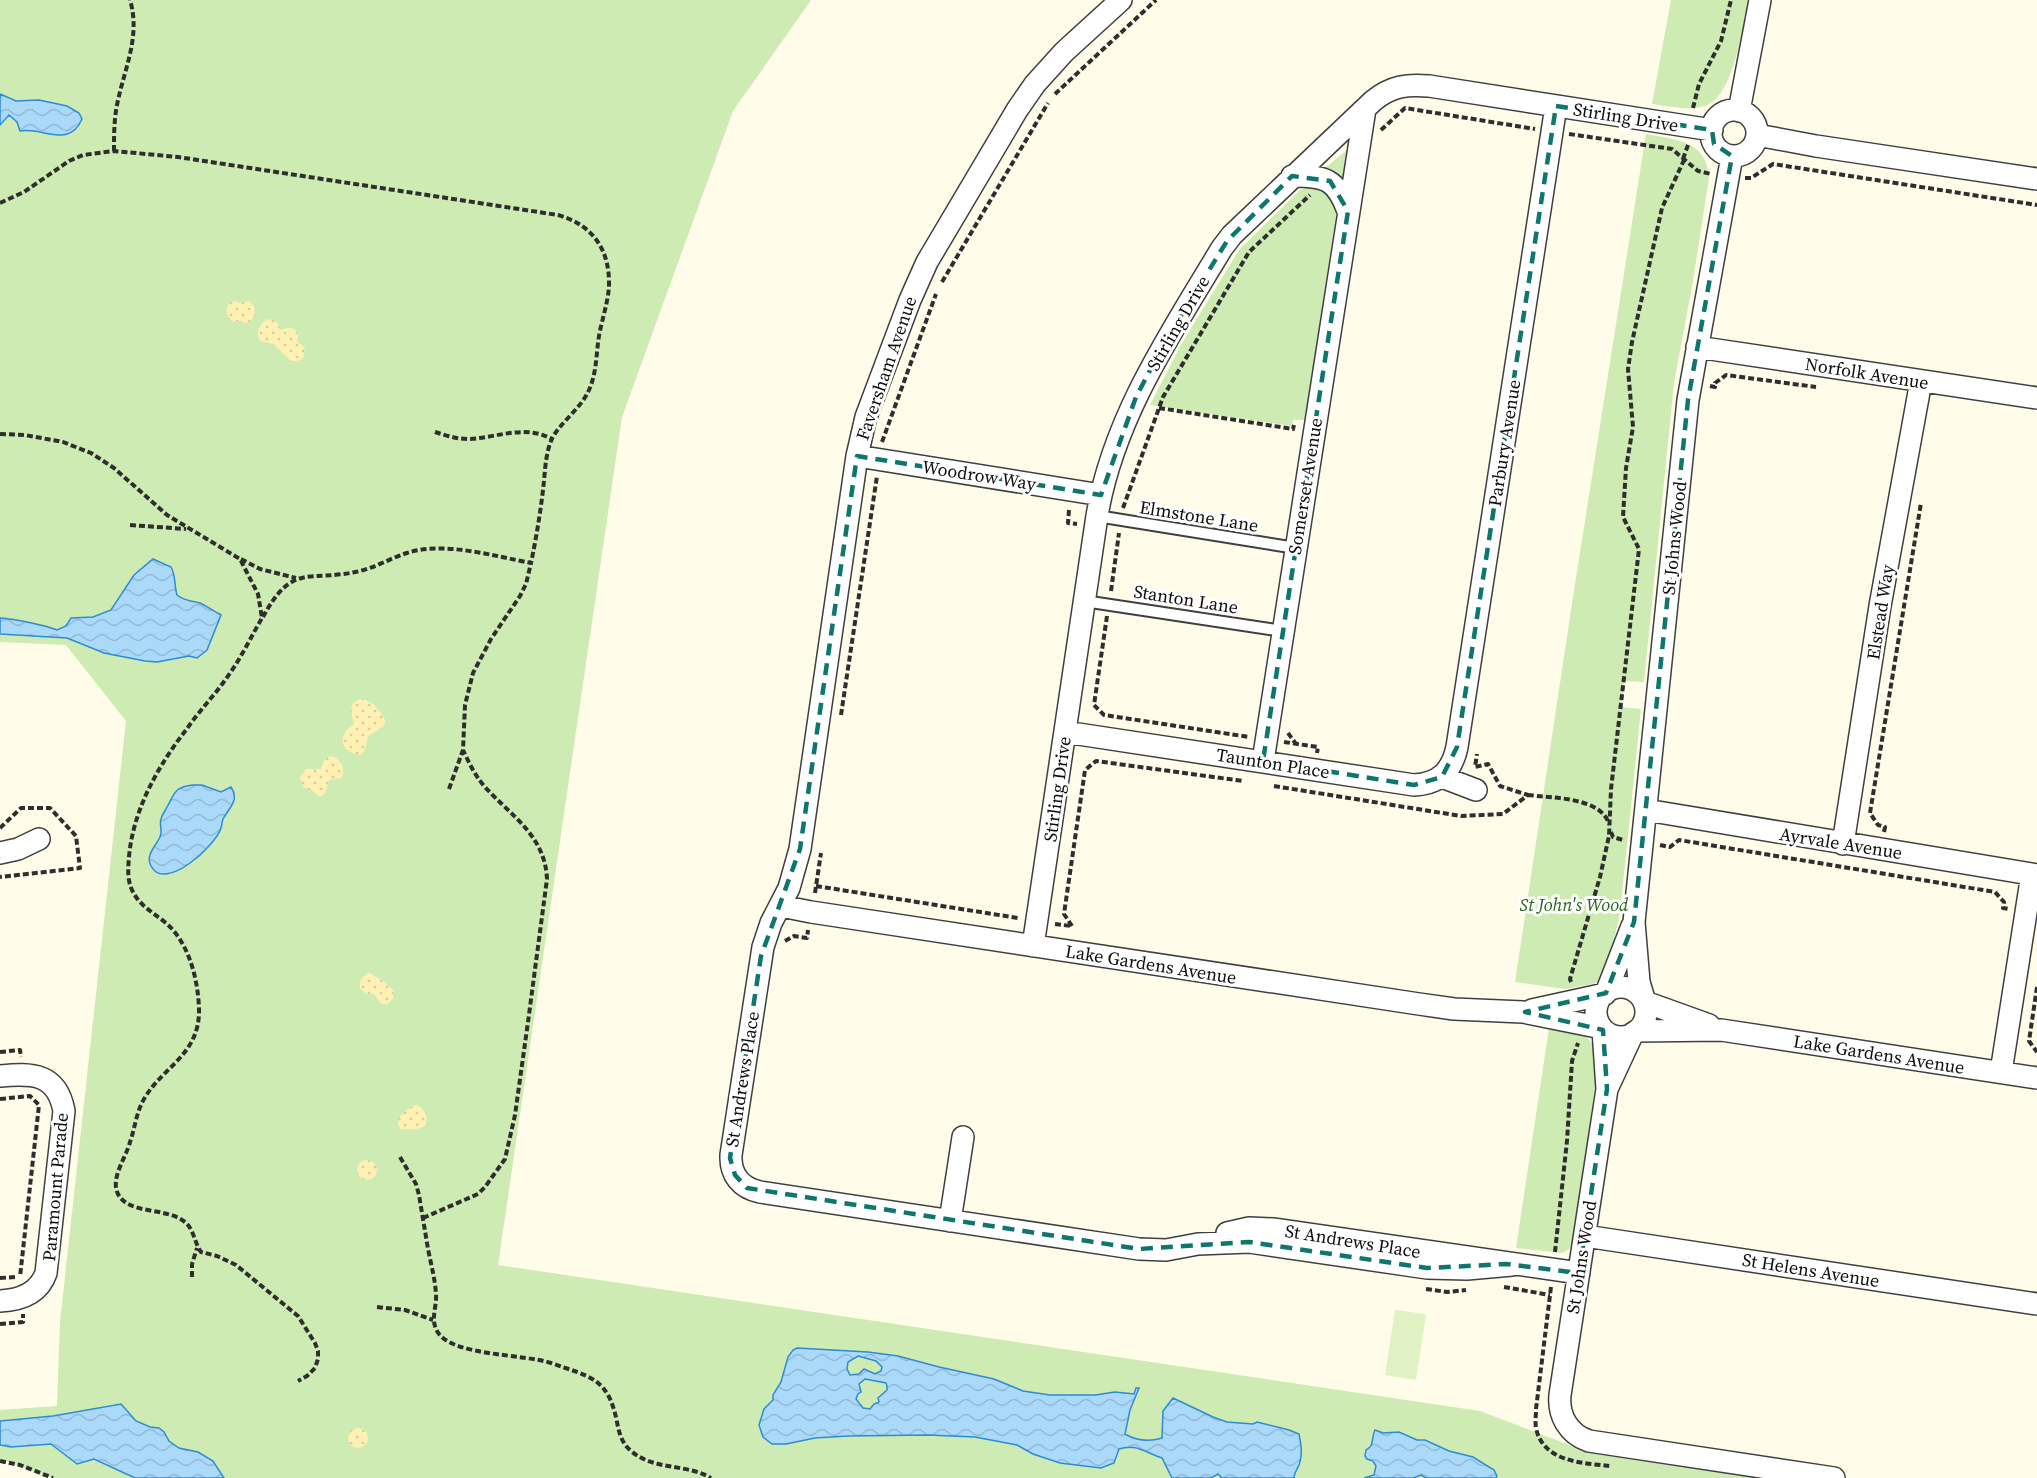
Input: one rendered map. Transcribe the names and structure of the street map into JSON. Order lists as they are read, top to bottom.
{
  "streets": {
    "street": [
      "Stirling Drive",
      "Faversham Avenue",
      "Norfolk Avenue",
      "Parbury Avenue",
      "Woodrow Way",
      "Somerset Avenue",
      "St Johns Wood",
      "Elstead Way",
      "Taunton Place",
      "Ayrvale Avenue",
      "Lake Gardens Avenue",
      "St Andrews Place",
      "Paramount Parade",
      "St Helens Avenue"
    ],
    "lane": ["Elmstone Lane", "Stanton Lane"]
  },
  "crossings": [
    ["Stirling Drive", "Parbury Avenue"],
    ["Stirling Drive", "Woodrow Way"],
    ["Stirling Drive", "Somerset Avenue"],
    ["Stirling Drive", "Elmstone Lane"],
    ["Stirling Drive", "St Johns Wood"],
    ["Stirling Drive", "Stanton Lane"],
    ["Stirling Drive", "Taunton Place"],
    ["Stirling Drive", "Lake Gardens Avenue"],
    ["Faversham Avenue", "Woodrow Way"],
    ["Faversham Avenue", "Lake Gardens Avenue"],
    ["Faversham Avenue", "St Andrews Place"],
    ["Norfolk Avenue", "St Johns Wood"],
    ["Norfolk Avenue", "Elstead Way"],
    ["Parbury Avenue", "Taunton Place"],
    ["Somerset Avenue", "Elmstone Lane"],
    ["Somerset Avenue", "Stanton Lane"],
    ["Somerset Avenue", "Taunton Place"],
    ["St Johns Wood", "Ayrvale Avenue"],
    ["St Johns Wood", "Lake Gardens Avenue"],
    ["St Johns Wood", "St Andrews Place"],
    ["St Johns Wood", "St Helens Avenue"],
    ["Elstead Way", "Ayrvale Avenue"],
    ["Lake Gardens Avenue", "St Andrews Place"]
  ],
  "parks": ["St John's Wood"]
}
